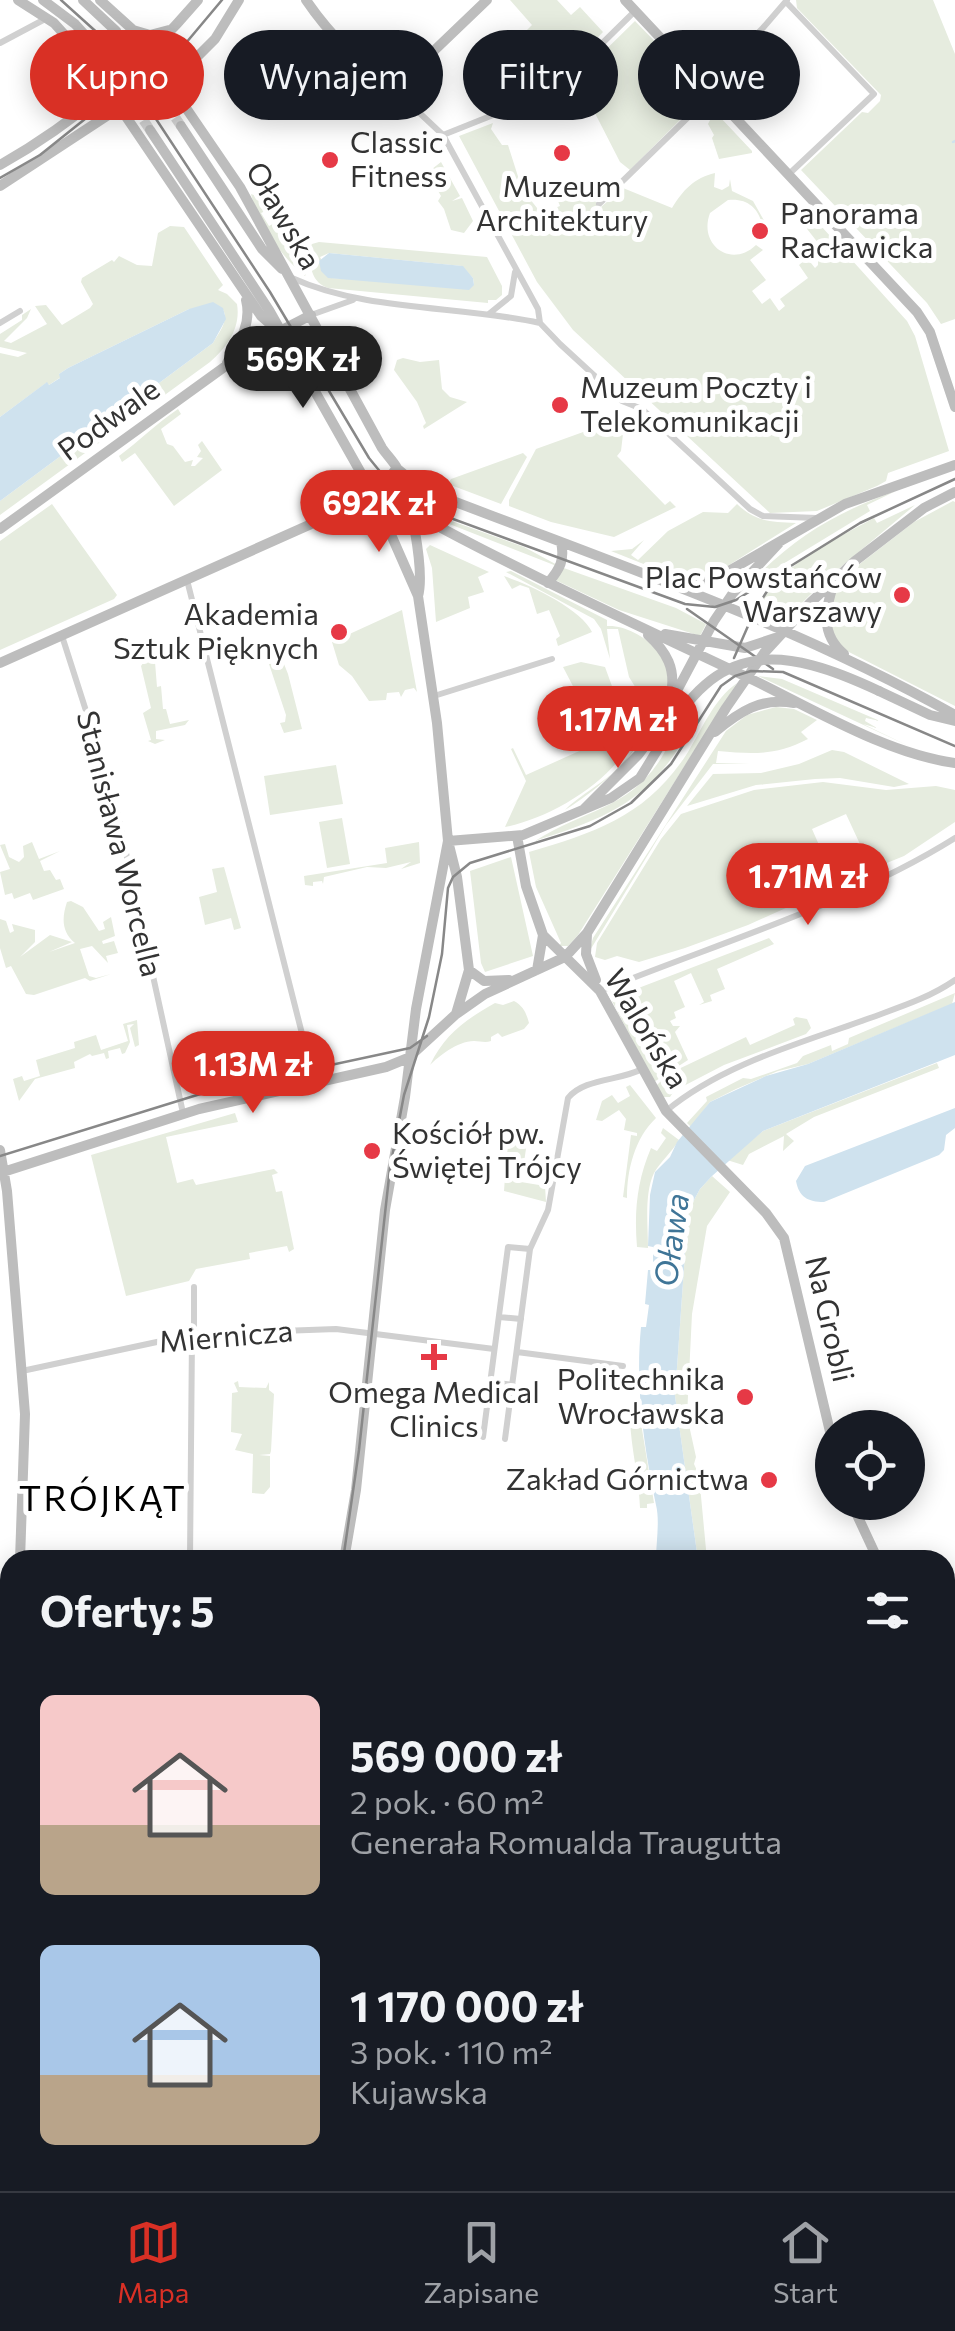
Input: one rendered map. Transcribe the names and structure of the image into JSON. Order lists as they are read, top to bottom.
{
  "streets": {
    "main road": [
      "Oławska",
      "Podwale",
      "Walońska",
      "Na Grobli"
    ],
    "street": ["Stanisława Worcella", "Miernicza"]
  },
  "crossings": [
    ["Oławska", "Podwale"],
    ["Walońska", "Na Grobli"]
  ],
  "districts": ["TRÓJKĄT"],
  "water": ["Oława"],
  "places": {
    "other": [
      "Muzeum Architektury",
      "Classic Fitness",
      "Panorama Racławicka",
      "Muzeum Poczty i Telekomunikacji",
      "Plac Powstańców Warszawy",
      "Akademia Sztuk Pięknych",
      "Kościół pw. Świętej Trójcy",
      "Politechnika Wrocławska",
      "Zakład Górnictwa"
    ],
    "health": ["Omega Medical Clinics"]
  },
  "page": {
    "chip": [
      "Kupno",
      "Wynajem",
      "Filtry",
      "Nowe"
    ],
    "price": [
      "569K zł",
      "692K zł",
      "1.17M zł",
      "1.71M zł",
      "1.13M zł"
    ],
    "heading": "Oferty: 5",
    "list": [
      {
        "name": "569 000 zł",
        "note": "2 pok. · 60 m² · Generała Romualda Traugutta"
      },
      {
        "name": "1 170 000 zł",
        "note": "3 pok. · 110 m² · Kujawska"
      }
    ],
    "tabs": ["Mapa", "Zapisane", "Start"]
  }
}
